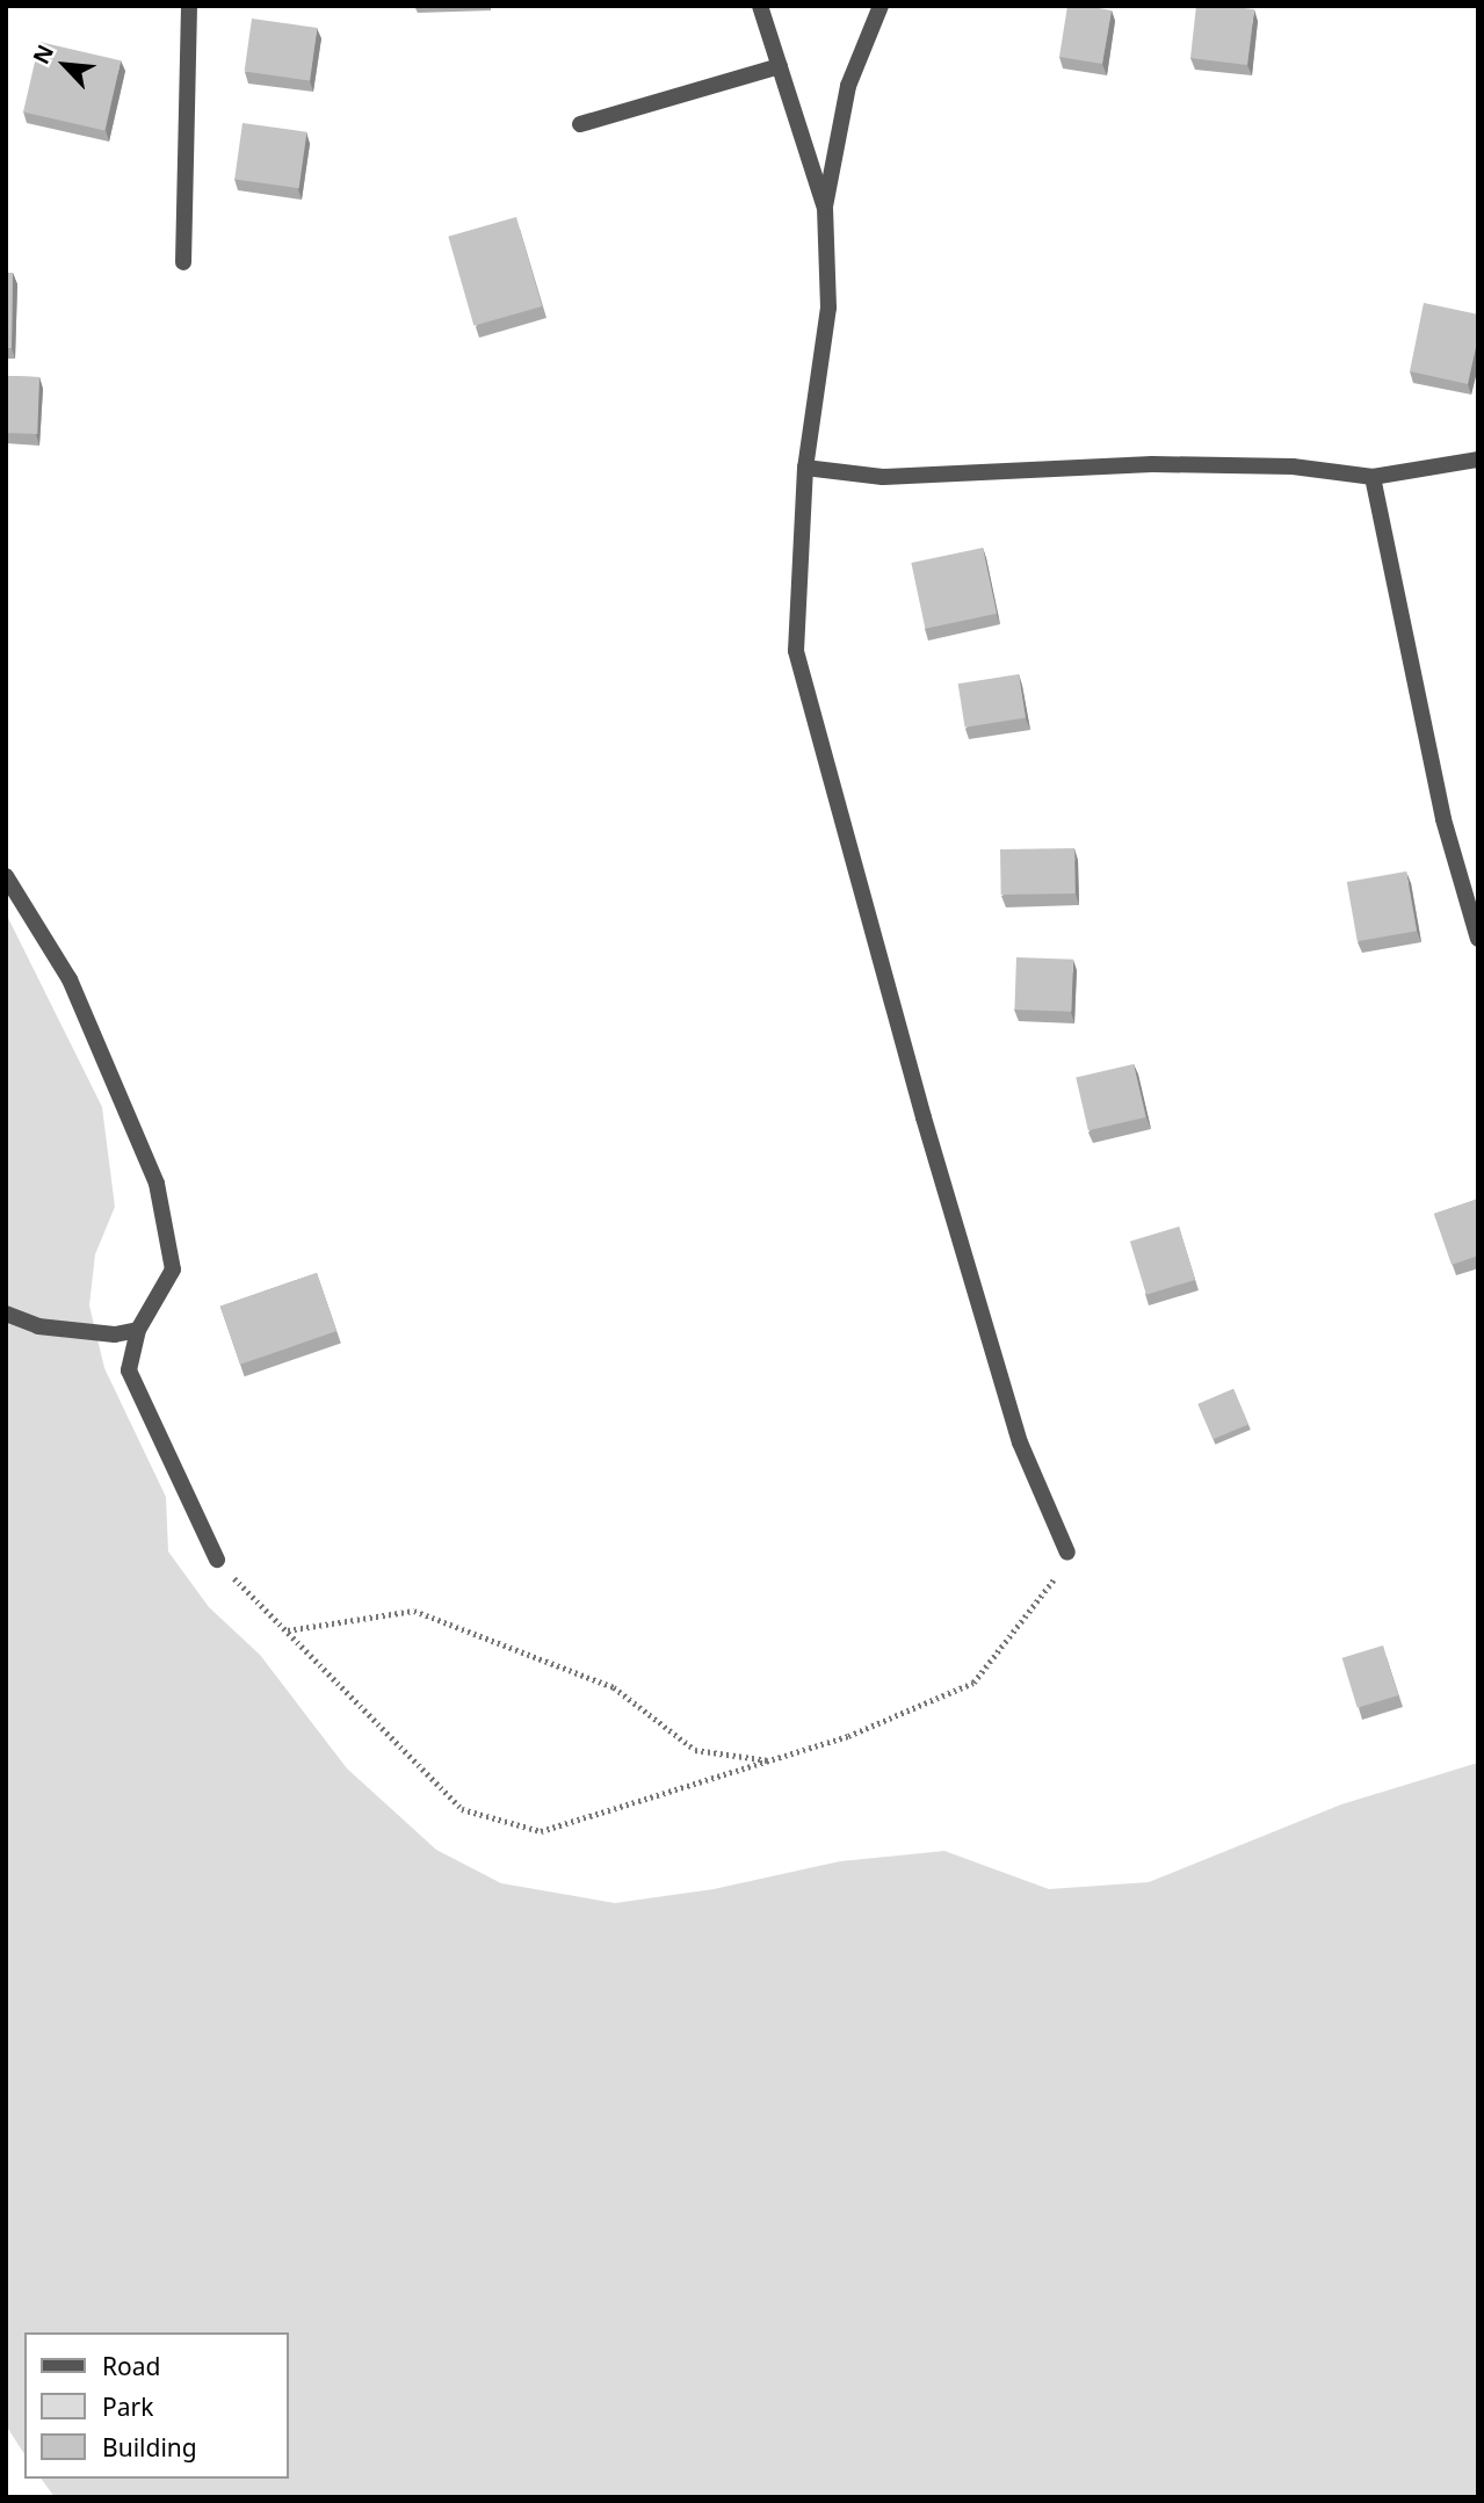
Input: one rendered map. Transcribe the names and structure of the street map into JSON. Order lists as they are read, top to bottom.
{
  "legend": ["Road", "Park", "Building"],
  "north": "top left"
}
